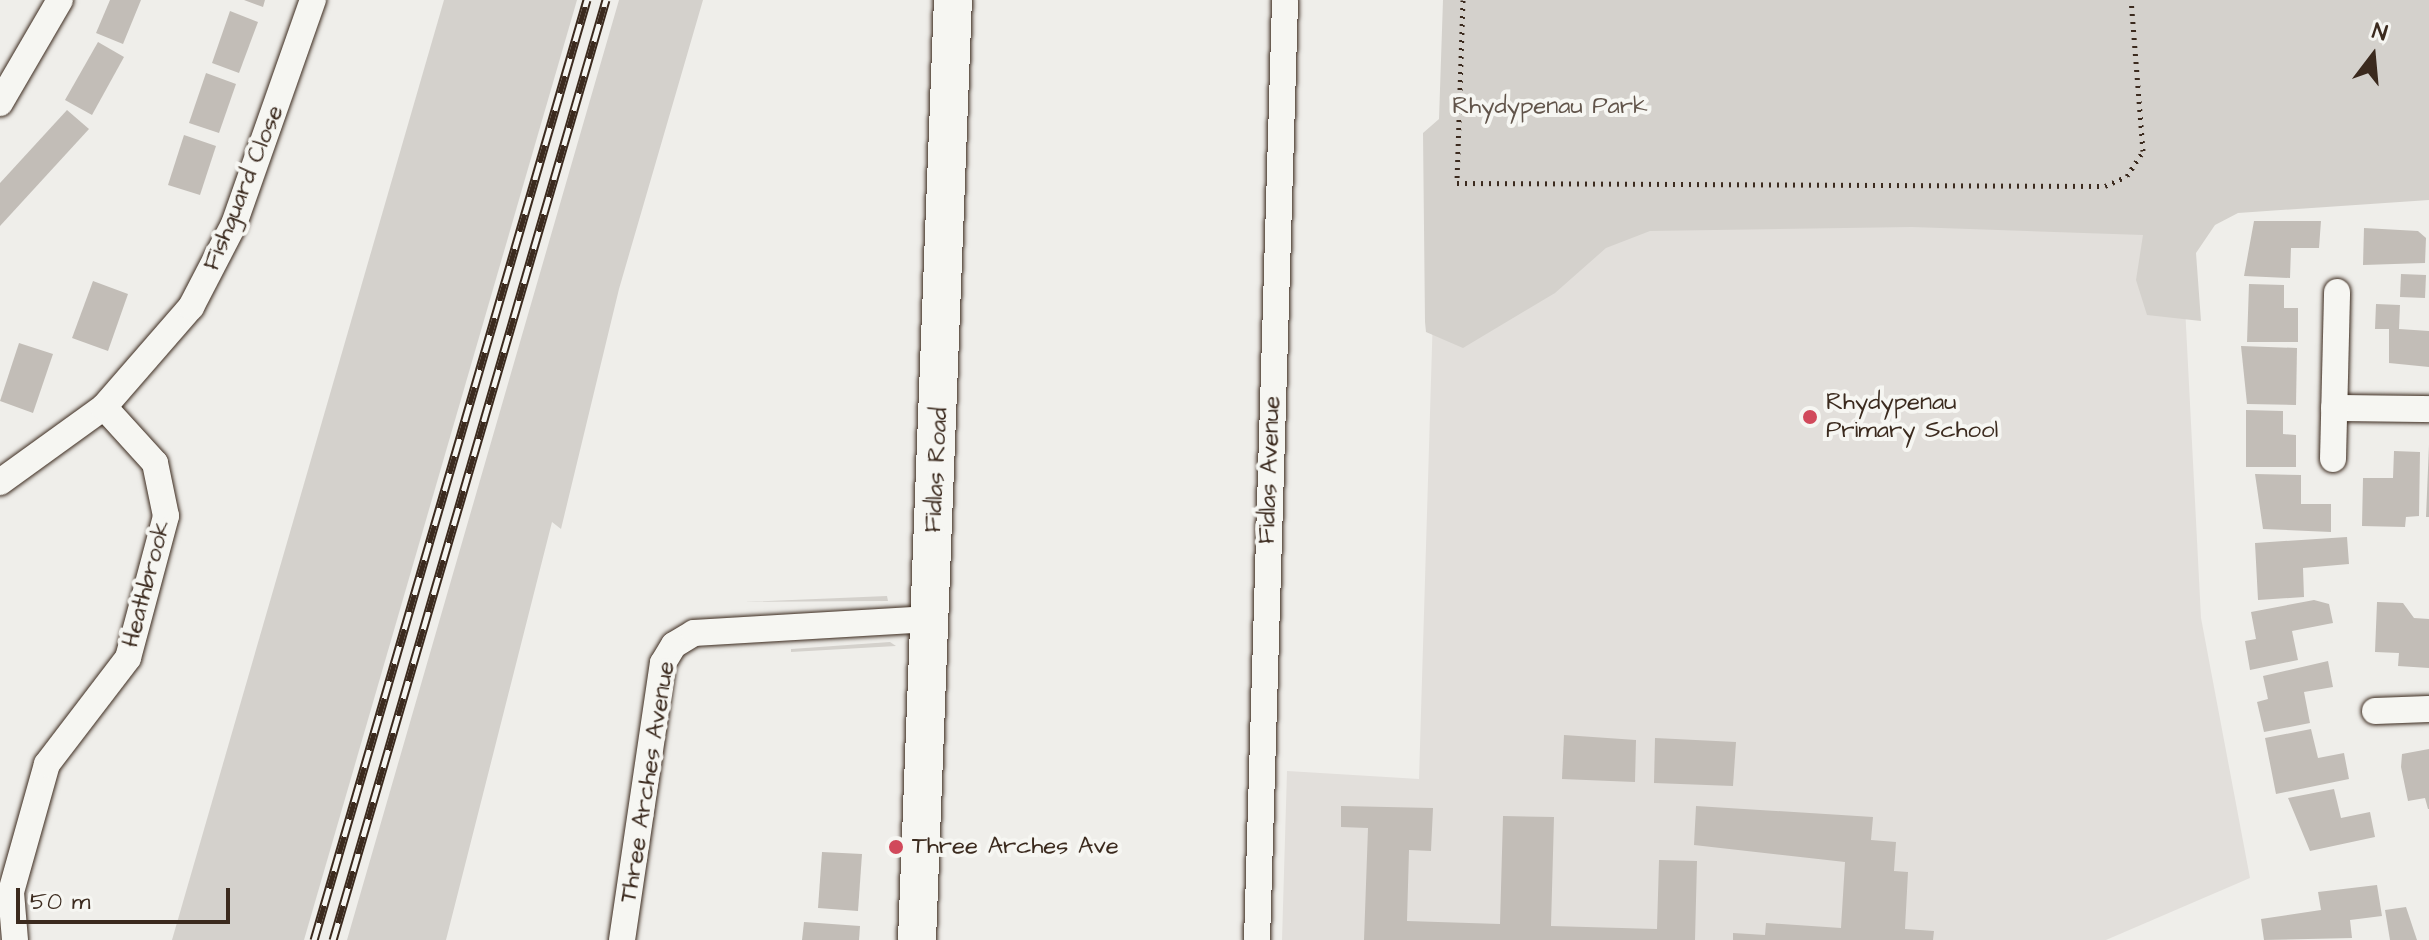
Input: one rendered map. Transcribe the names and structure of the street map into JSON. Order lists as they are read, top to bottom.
{
  "streets": {
    "street": [
      "Fishguard Close",
      "Fidlas Road",
      "Fidlas Avenue",
      "Heathbrook",
      "Three Arches Avenue"
    ]
  },
  "crossings": [
    ["Fishguard Close", "Heathbrook"],
    ["Fidlas Road", "Three Arches Avenue"]
  ],
  "parks": ["Rhydypenau Park"],
  "places": ["Rhydypenau Primary School", "Three Arches Ave"],
  "scale_bar": "50 m",
  "north": "top"
}
